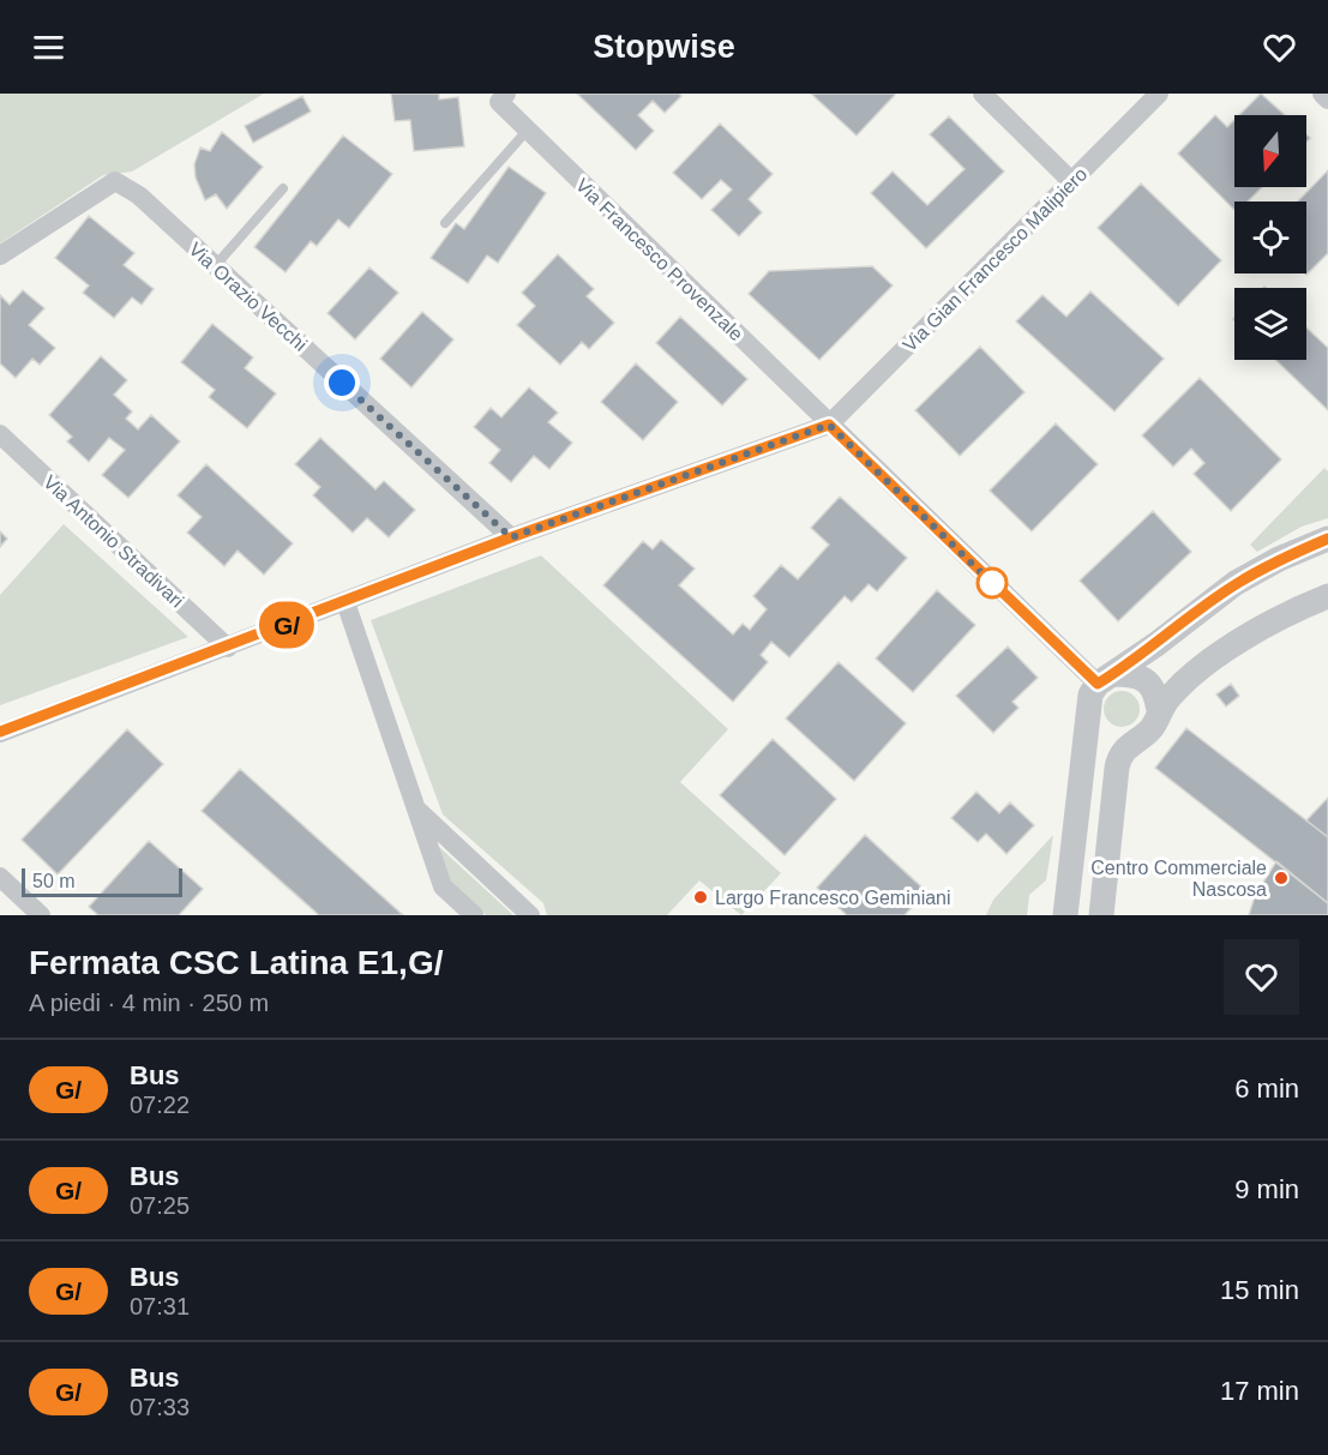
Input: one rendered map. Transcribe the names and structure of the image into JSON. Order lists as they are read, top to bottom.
{
  "streets": {
    "street": [
      "Via Francesco Provenzale",
      "Via Gian Francesco Malipiero",
      "Via Orazio Vecchi",
      "Via Antonio Stradivari"
    ]
  },
  "crossings": [
    ["Via Francesco Provenzale", "Via Gian Francesco Malipiero"]
  ],
  "places": ["Centro Commerciale Nascosa", "Largo Francesco Geminiani"],
  "lines": ["bus line G/"],
  "scale_bar": "50 m",
  "north": "bottom",
  "page": {
    "header": "Stopwise",
    "on_map": "G/",
    "scale": "50 m",
    "heading": ["Fermata CSC Latina E1,G/", "A piedi · 4 min · 250 m"],
    "list": [
      {
        "mark": "G/",
        "name": "Bus",
        "note": "07:22",
        "value": "6 min"
      },
      {
        "mark": "G/",
        "name": "Bus",
        "note": "07:25",
        "value": "9 min"
      },
      {
        "mark": "G/",
        "name": "Bus",
        "note": "07:31",
        "value": "15 min"
      },
      {
        "mark": "G/",
        "name": "Bus",
        "note": "07:33",
        "value": "17 min"
      }
    ]
  }
}
